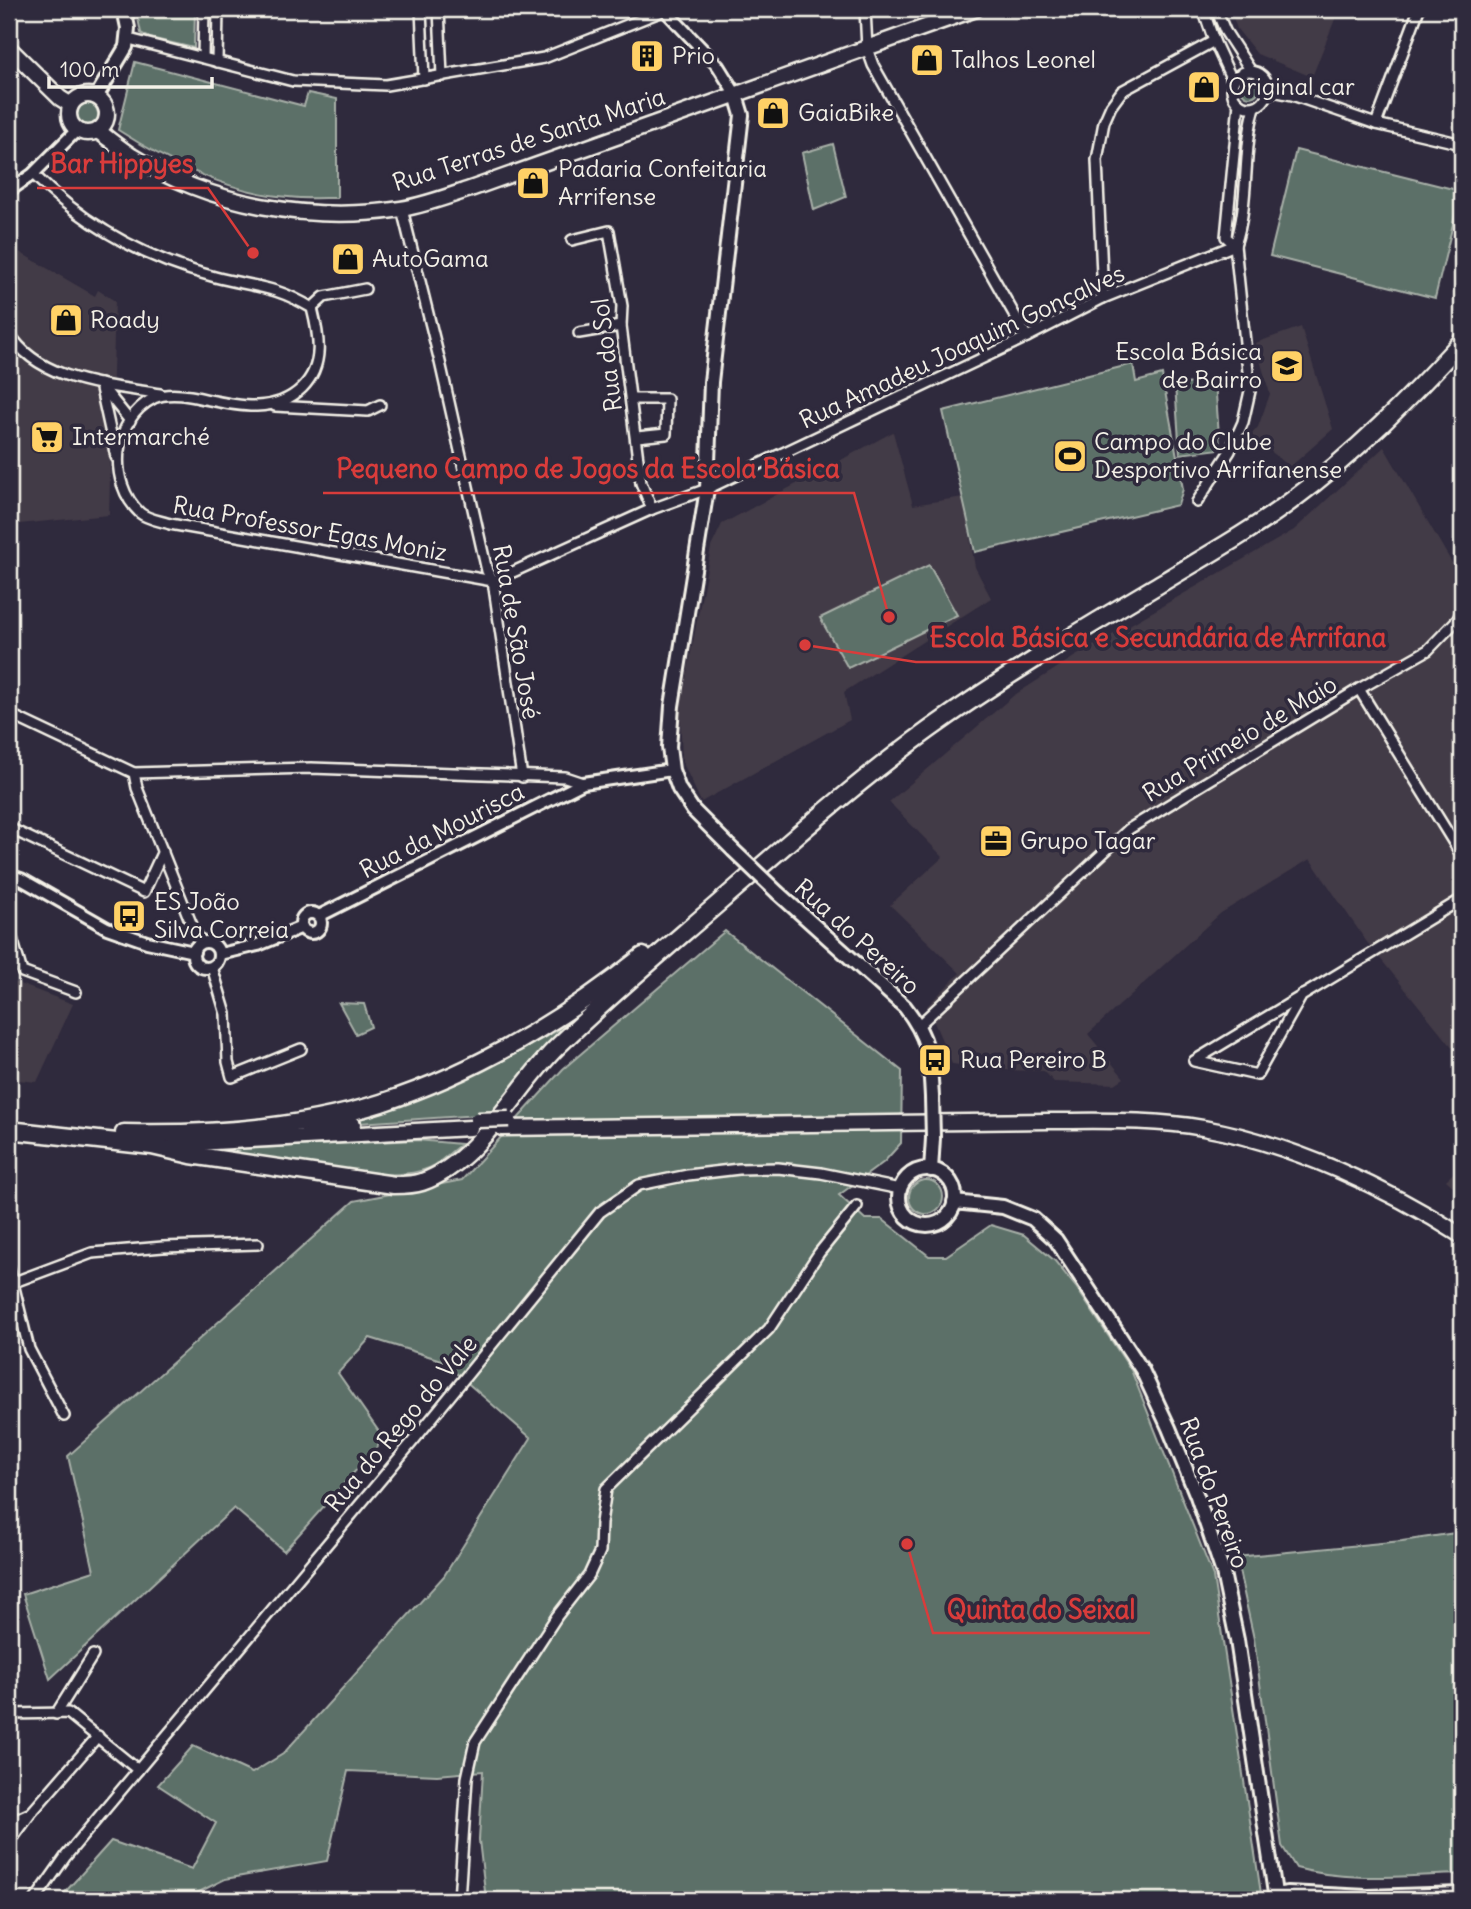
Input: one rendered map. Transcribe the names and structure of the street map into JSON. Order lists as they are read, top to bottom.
{
  "streets": {
    "main road": ["Rua Terras de Santa Maria", "Rua do Pereiro"],
    "street": [
      "Rua Amadeu Joaquim Gonçalves",
      "Rua do Sol",
      "Rua Professor Egas Moniz",
      "Rua de São José",
      "Rua Primeio de Maio",
      "Rua da Mourisca",
      "Rua do Rego do Vale"
    ]
  },
  "crossings": [
    ["Rua Terras de Santa Maria", "Rua de São José"],
    ["Rua Amadeu Joaquim Gonçalves", "Rua do Sol"],
    ["Rua Amadeu Joaquim Gonçalves", "Rua Professor Egas Moniz"],
    ["Rua Amadeu Joaquim Gonçalves", "Rua de São José"],
    ["Rua Professor Egas Moniz", "Rua de São José"],
    ["Rua Primeio de Maio", "Rua do Pereiro"],
    ["Rua da Mourisca", "Rua do Pereiro"],
    ["Rua do Pereiro", "Rua do Rego do Vale"]
  ],
  "places": {
    "building": ["Prio"],
    "shop": [
      "Talhos Leonel",
      "Original car",
      "GaiaBike",
      "Padaria Confeitaria Arrifense",
      "AutoGama",
      "Roady"
    ],
    "other": [
      "Bar Hippyes",
      "Pequeno Campo de Jogos da Escola Básica",
      "Escola Básica e Secundária de Arrifana",
      "Quinta do Seixal"
    ],
    "school or university": ["Escola Básica de Bairro"],
    "supermarket": ["Intermarché"],
    "sports": ["Campo do Clube Desportivo Arrifanense"],
    "office": ["Grupo Tagar"],
    "bus stop": ["ES João Silva Correia", "Rua Pereiro B"]
  },
  "scale_bar": "100 m"
}
